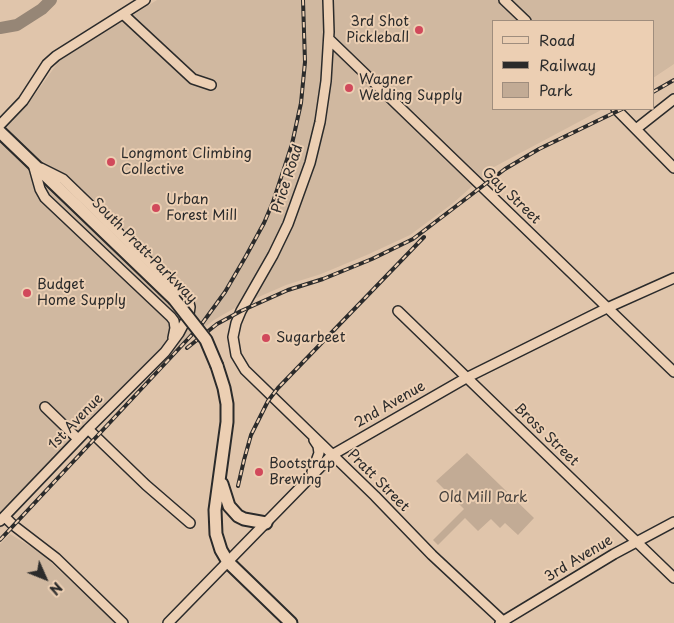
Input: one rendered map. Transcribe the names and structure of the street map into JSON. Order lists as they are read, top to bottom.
{
  "streets": {
    "main road": ["South Pratt Parkway"],
    "street": [
      "Price Road",
      "Gay Street",
      "2nd Avenue",
      "1st Avenue",
      "Bross Street",
      "Pratt Street",
      "3rd Avenue"
    ]
  },
  "crossings": [
    ["Price Road", "Gay Street"],
    ["Price Road", "Pratt Street"],
    ["Gay Street", "2nd Avenue"],
    ["South Pratt Parkway", "2nd Avenue"],
    ["South Pratt Parkway", "1st Avenue"],
    ["2nd Avenue", "Bross Street"],
    ["2nd Avenue", "Pratt Street"],
    ["Bross Street", "3rd Avenue"],
    ["Pratt Street", "3rd Avenue"]
  ],
  "parks": ["Old Mill Park"],
  "places": [
    "3rd Shot Pickleball",
    "Wagner Welding Supply",
    "Longmont Climbing Collective",
    "Urban Forest Mill",
    "Budget Home Supply",
    "Sugarbeet",
    "Bootstrap Brewing"
  ],
  "legend": ["Road", "Railway", "Park"],
  "north": "bottom right"
}
